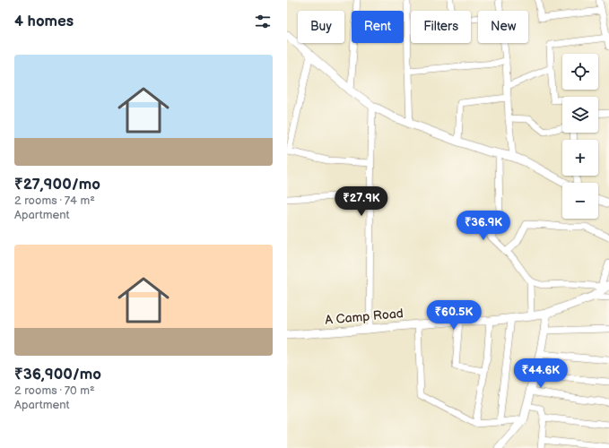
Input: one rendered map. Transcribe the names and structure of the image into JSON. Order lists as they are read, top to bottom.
{
  "streets": {
    "street": ["A Camp Road"]
  },
  "page": {
    "heading": "4 homes",
    "chip": [
      "Buy",
      "Rent",
      "Filters",
      "New"
    ],
    "list": [
      {
        "name": "₹27,900/mo",
        "note": "2 rooms · 74 m² · Apartment"
      },
      {
        "name": "₹36,900/mo",
        "note": "2 rooms · 70 m² · Apartment"
      }
    ],
    "map_buttons": ["+", "−"],
    "price": [
      "₹27.9K",
      "₹36.9K",
      "₹60.5K",
      "₹44.6K"
    ]
  }
}
